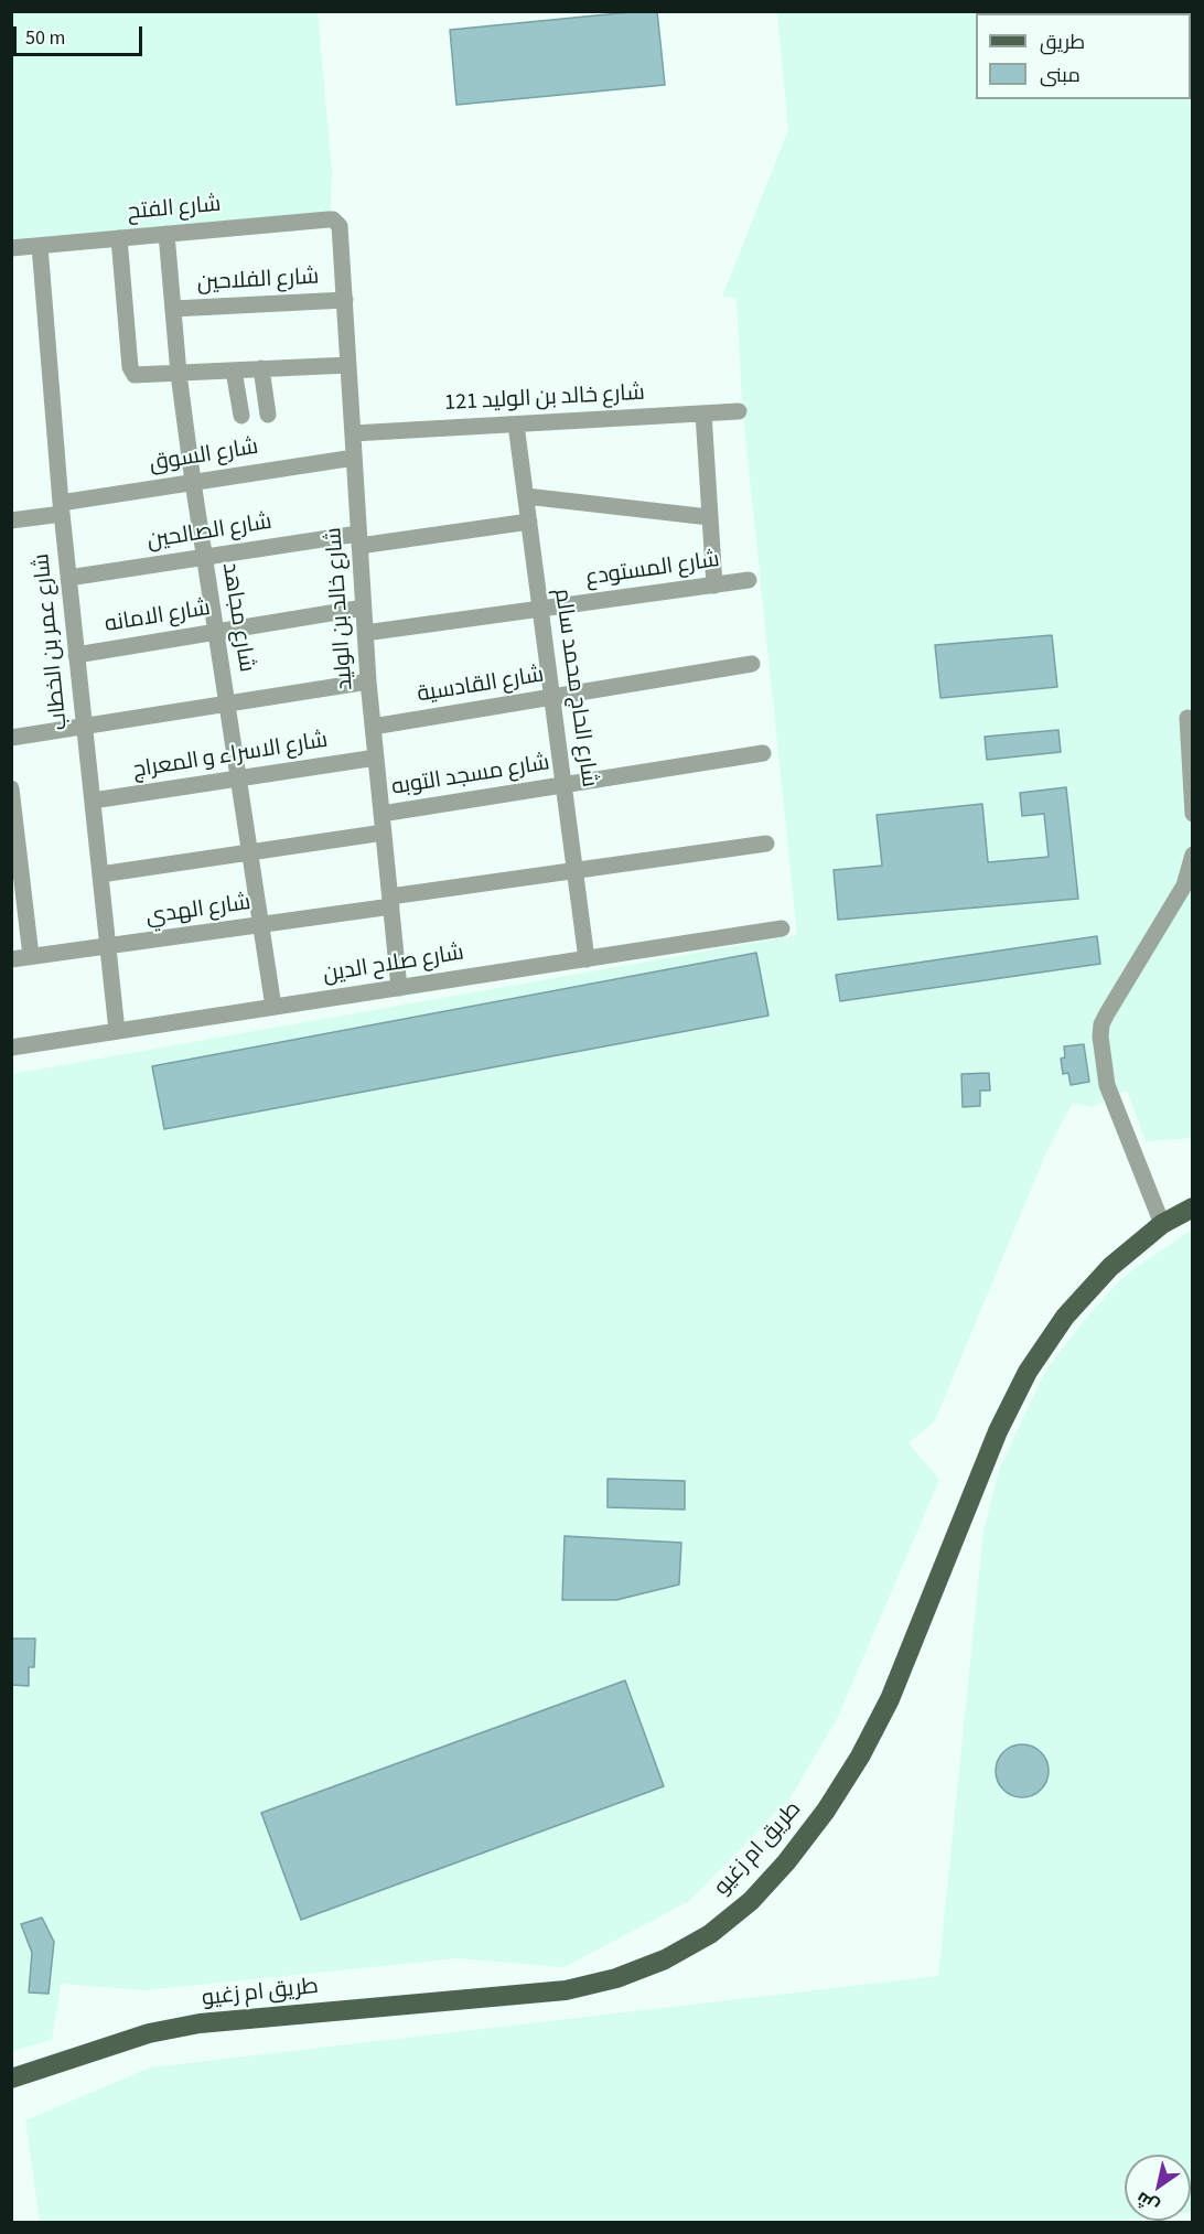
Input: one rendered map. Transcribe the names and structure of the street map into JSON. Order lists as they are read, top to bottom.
{
  "streets": {
    "main road": ["طريق ام زغيو"],
    "street": [
      "شارع الفتح",
      "شارع الفلاحين",
      "شارع خالد بن الوليد 121",
      "شارع السوق",
      "شارع الصالحين",
      "شارع المستودع",
      "شارع خالد بن الوليد",
      "شارع الامانه",
      "شارع مجاهد",
      "شارع عمر بن الخطاب",
      "شارع القادسية",
      "شارع الحاج محمد سالم",
      "شارع الاسراء و المعراج",
      "شارع مسجد التوبه",
      "شارع الهدي",
      "شارع صلاح الدين"
    ]
  },
  "crossings": [
    ["شارع الفتح", "شارع خالد بن الوليد"],
    ["شارع الفتح", "شارع مجاهد"],
    ["شارع الفتح", "شارع عمر بن الخطاب"],
    ["شارع الفلاحين", "شارع خالد بن الوليد"],
    ["شارع الفلاحين", "شارع مجاهد"],
    ["شارع خالد بن الوليد 121", "شارع خالد بن الوليد"],
    ["شارع خالد بن الوليد 121", "شارع الحاج محمد سالم"],
    ["شارع السوق", "شارع خالد بن الوليد"],
    ["شارع السوق", "شارع مجاهد"],
    ["شارع السوق", "شارع عمر بن الخطاب"],
    ["شارع الصالحين", "شارع خالد بن الوليد"],
    ["شارع الصالحين", "شارع مجاهد"],
    ["شارع الصالحين", "شارع عمر بن الخطاب"],
    ["شارع الصالحين", "شارع الحاج محمد سالم"],
    ["شارع المستودع", "شارع خالد بن الوليد"],
    ["شارع المستودع", "شارع الحاج محمد سالم"],
    ["شارع خالد بن الوليد", "شارع الامانه"],
    ["شارع خالد بن الوليد", "شارع القادسية"],
    ["شارع خالد بن الوليد", "شارع الاسراء و المعراج"],
    ["شارع خالد بن الوليد", "شارع مسجد التوبه"],
    ["شارع خالد بن الوليد", "شارع الهدي"],
    ["شارع خالد بن الوليد", "شارع صلاح الدين"],
    ["شارع الامانه", "شارع مجاهد"],
    ["شارع الامانه", "شارع عمر بن الخطاب"],
    ["شارع مجاهد", "شارع الاسراء و المعراج"],
    ["شارع مجاهد", "شارع مسجد التوبه"],
    ["شارع مجاهد", "شارع الهدي"],
    ["شارع مجاهد", "شارع صلاح الدين"],
    ["شارع عمر بن الخطاب", "شارع الاسراء و المعراج"],
    ["شارع عمر بن الخطاب", "شارع مسجد التوبه"],
    ["شارع عمر بن الخطاب", "شارع الهدي"],
    ["شارع عمر بن الخطاب", "شارع صلاح الدين"],
    ["شارع القادسية", "شارع الحاج محمد سالم"],
    ["شارع الحاج محمد سالم", "شارع مسجد التوبه"],
    ["شارع الحاج محمد سالم", "شارع الهدي"],
    ["شارع الحاج محمد سالم", "شارع صلاح الدين"]
  ],
  "legend": ["طريق", "مبنى"],
  "scale_bar": "50 m",
  "north": "bottom left"
}
